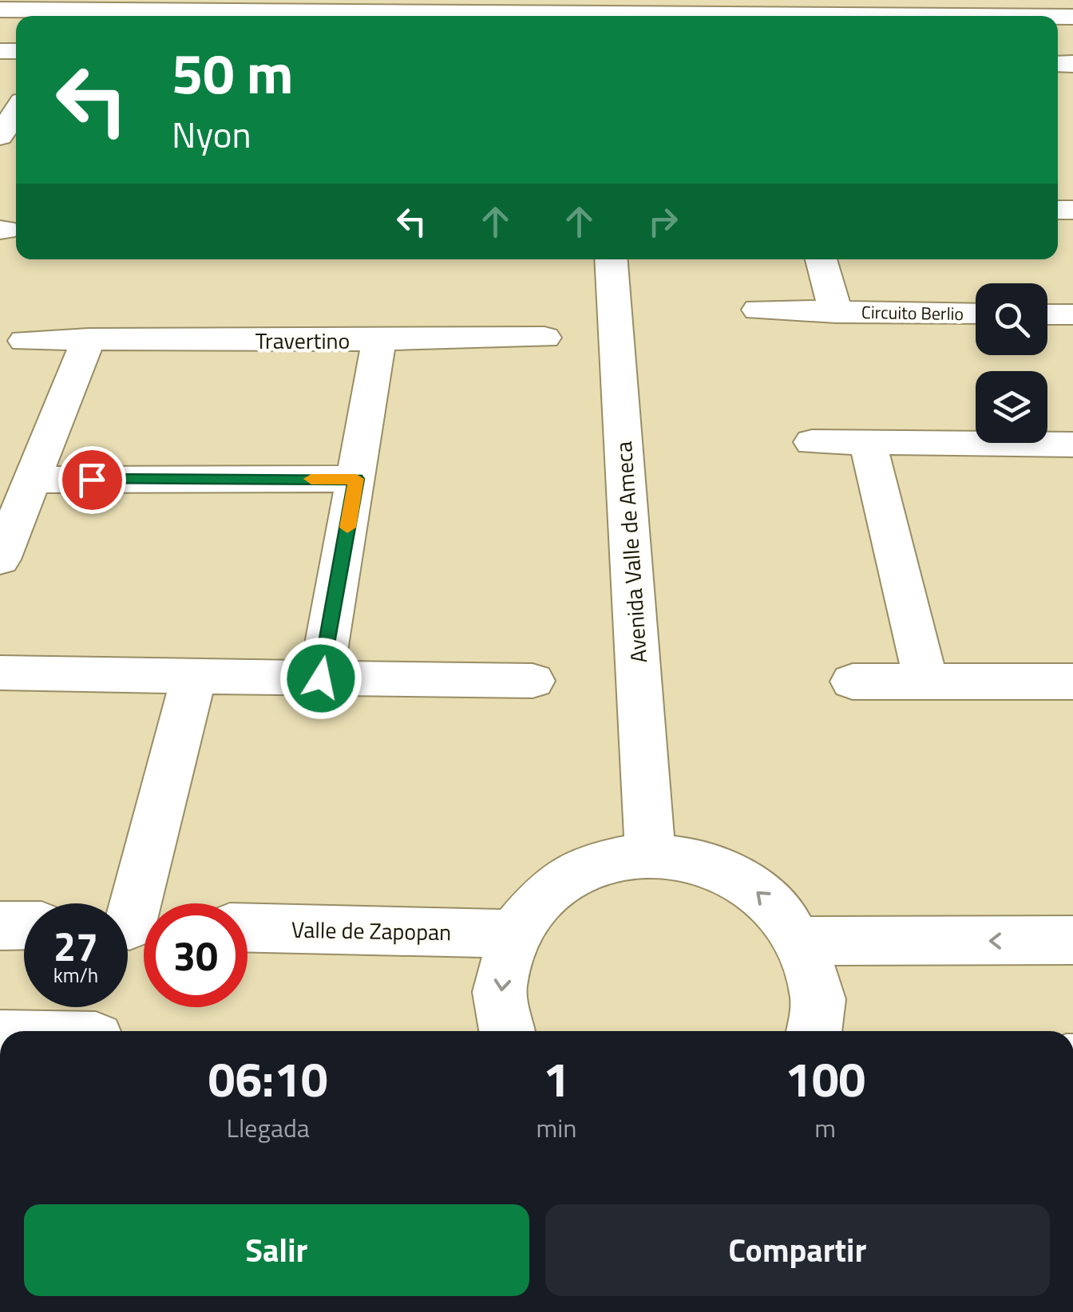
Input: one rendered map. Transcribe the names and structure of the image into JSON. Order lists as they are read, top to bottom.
{
  "streets": {
    "street": [
      "Circuito Berlio",
      "Travertino",
      "Avenida Valle de Ameca",
      "Valle de Zapopan"
    ]
  },
  "page": {
    "turn": ["50 m", "Nyon"],
    "speed": "27 km/h",
    "limit": "30",
    "eta": [
      "06:10",
      "Llegada",
      "1",
      "min",
      "100",
      "m"
    ],
    "buttons": ["Salir", "Compartir"]
  }
}
